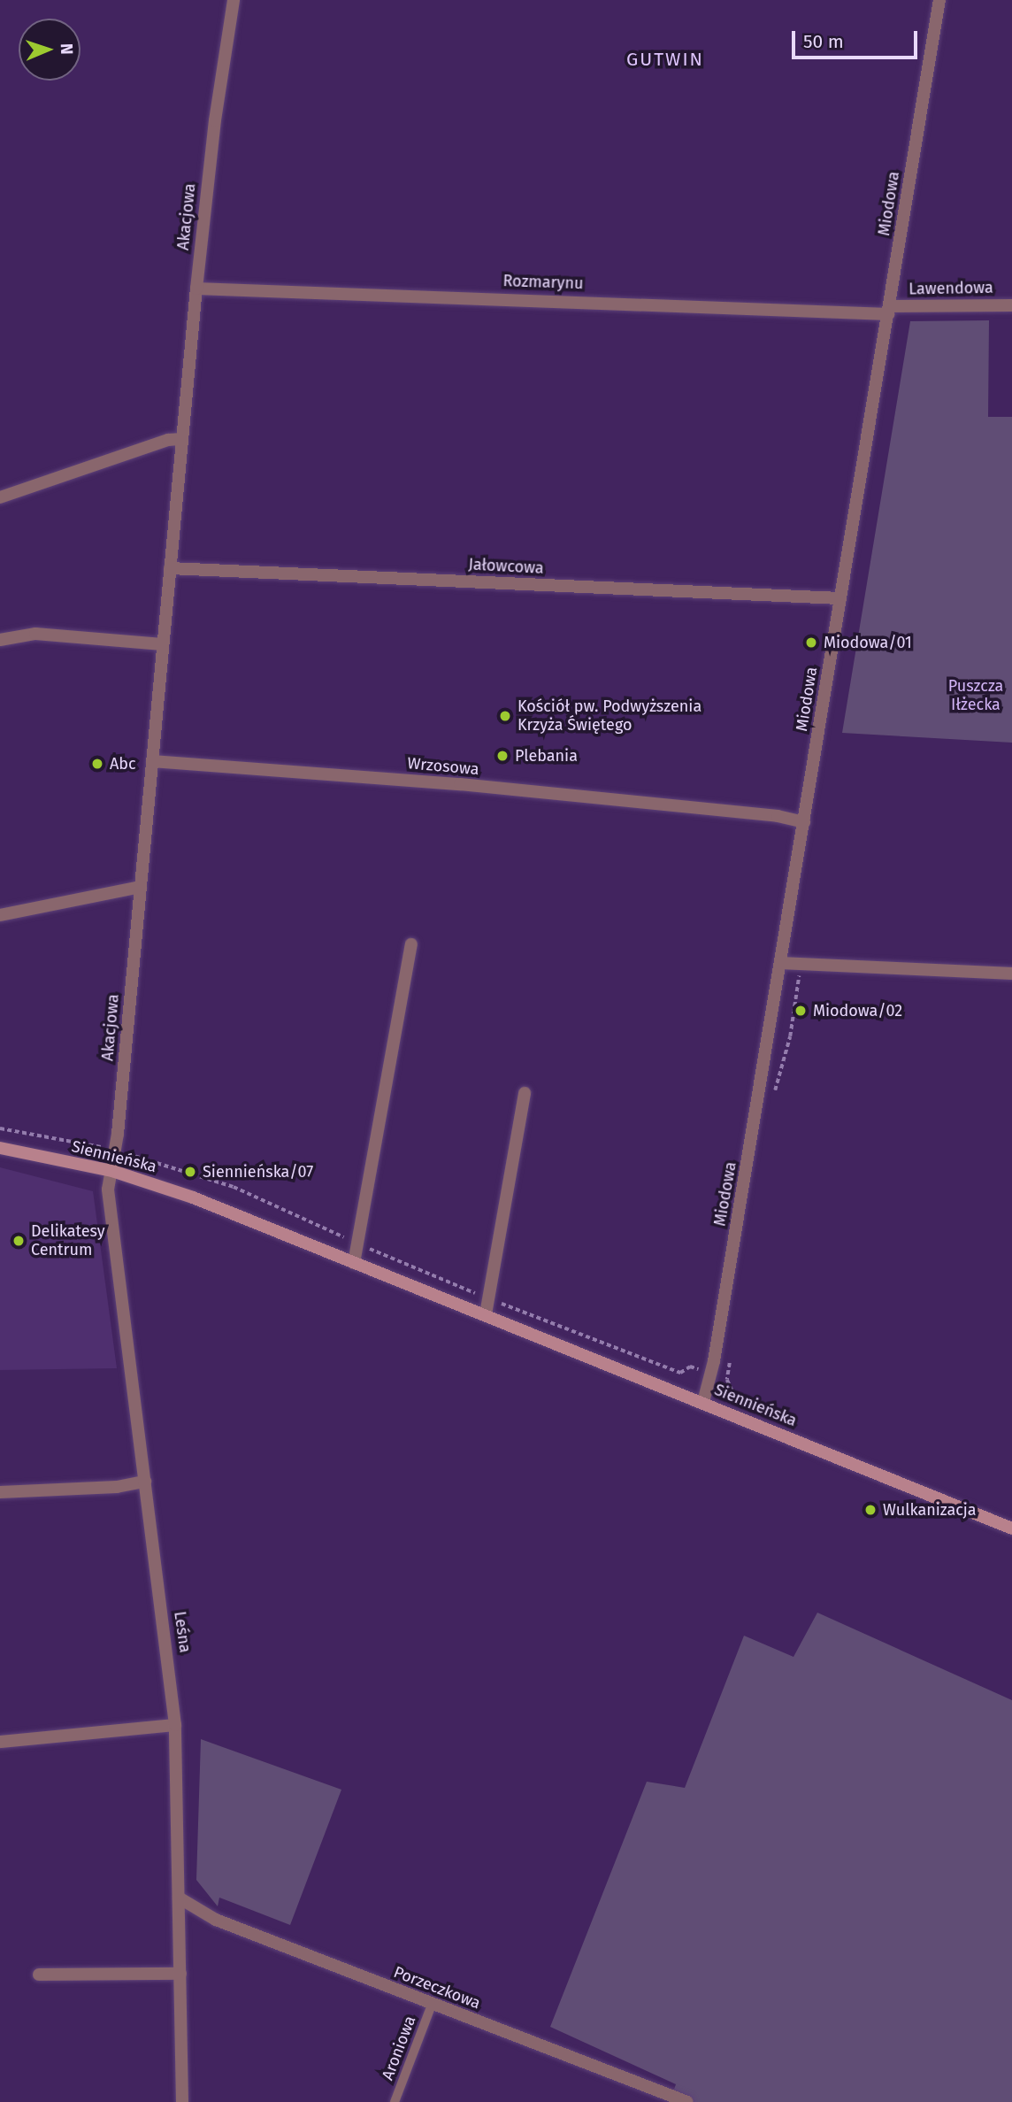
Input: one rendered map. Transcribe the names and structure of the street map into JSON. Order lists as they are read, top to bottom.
{
  "streets": {
    "main road": ["Siennieńska"],
    "street": [
      "Miodowa",
      "Akacjowa",
      "Rozmarynu",
      "Lawendowa",
      "Jałowcowa",
      "Wrzosowa",
      "Leśna",
      "Porzeczkowa"
    ],
    "lane": ["Aroniowa"]
  },
  "crossings": [
    ["Miodowa", "Rozmarynu"],
    ["Miodowa", "Lawendowa"],
    ["Miodowa", "Jałowcowa"],
    ["Miodowa", "Wrzosowa"],
    ["Miodowa", "Siennieńska"],
    ["Akacjowa", "Rozmarynu"],
    ["Akacjowa", "Jałowcowa"],
    ["Akacjowa", "Wrzosowa"],
    ["Akacjowa", "Siennieńska"],
    ["Akacjowa", "Leśna"],
    ["Rozmarynu", "Lawendowa"],
    ["Siennieńska", "Leśna"],
    ["Leśna", "Porzeczkowa"],
    ["Porzeczkowa", "Aroniowa"]
  ],
  "districts": ["GUTWIN"],
  "parks": ["Puszcza Iłżecka"],
  "places": [
    "Miodowa/01",
    "Kościół pw. Podwyższenia Krzyża Świętego",
    "Plebania",
    "Abc",
    "Miodowa/02",
    "Siennieńska/07",
    "Delikatesy Centrum",
    "Wulkanizacja"
  ],
  "scale_bar": "50 m",
  "north": "right"
}
